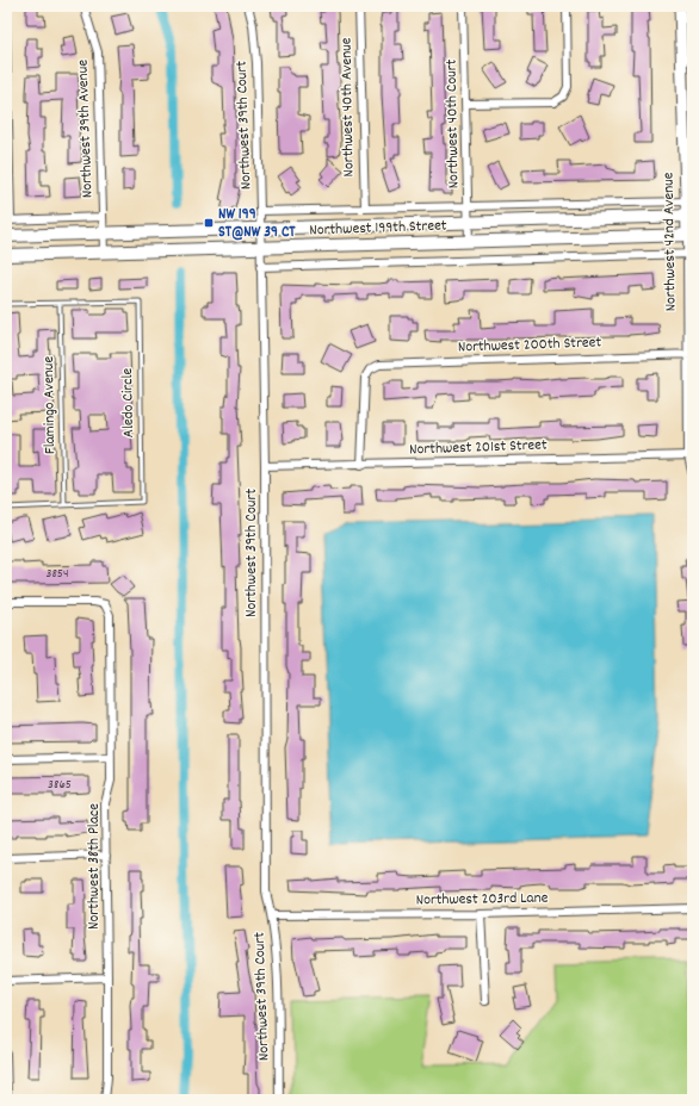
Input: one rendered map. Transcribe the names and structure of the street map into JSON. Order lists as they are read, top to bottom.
{
  "streets": {
    "main road": ["Northwest 199th Street"],
    "street": [
      "Northwest 40th Avenue",
      "Northwest 40th Court",
      "Northwest 39th Court",
      "Northwest 39th Avenue",
      "Northwest 42nd Avenue",
      "Northwest 200th Street",
      "Northwest 201st Street",
      "Northwest 38th Place",
      "Northwest 203rd Lane"
    ],
    "lane": ["Aledo Circle", "Flamingo Avenue"]
  },
  "crossings": [
    ["Northwest 40th Court", "Northwest 199th Street"],
    ["Northwest 39th Court", "Northwest 199th Street"],
    ["Northwest 39th Court", "Northwest 201st Street"],
    ["Northwest 39th Court", "Northwest 203rd Lane"],
    ["Northwest 39th Avenue", "Northwest 199th Street"],
    ["Northwest 199th Street", "Northwest 42nd Avenue"],
    ["Northwest 42nd Avenue", "Northwest 200th Street"],
    ["Northwest 42nd Avenue", "Northwest 201st Street"],
    ["Northwest 200th Street", "Northwest 201st Street"],
    ["Aledo Circle", "Flamingo Avenue"]
  ],
  "places": {
    "transit": ["NW 199 ST@NW 39 CT"]
  },
  "house_numbers": ["3854", "3865"]
}
